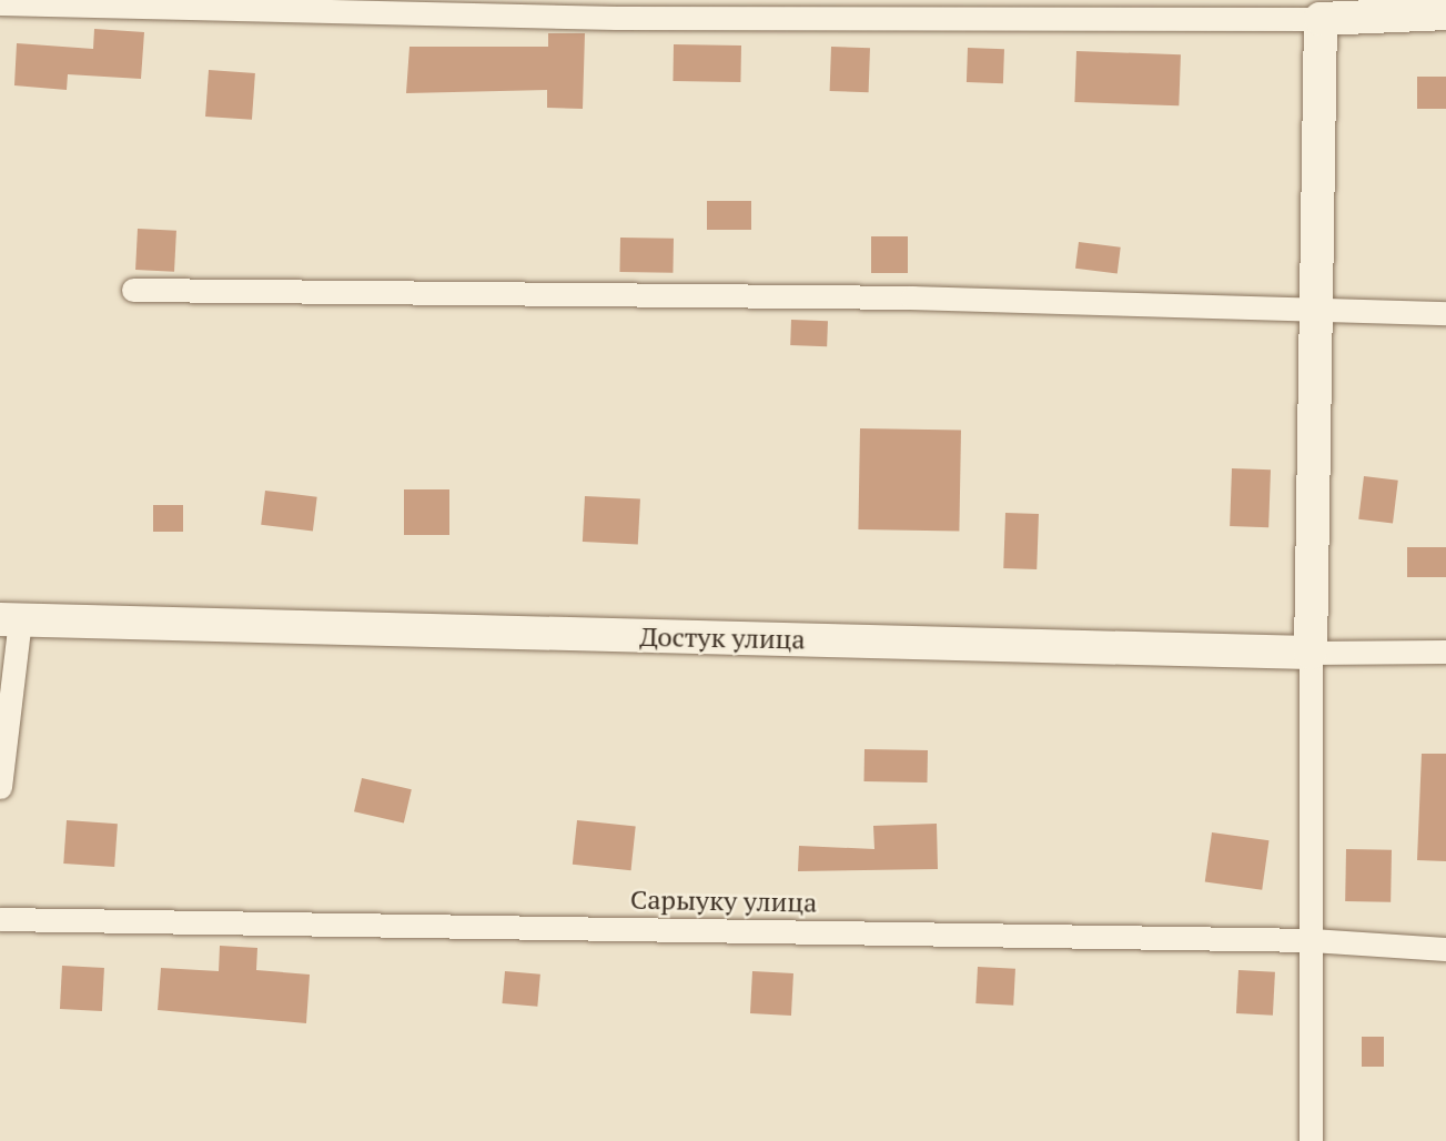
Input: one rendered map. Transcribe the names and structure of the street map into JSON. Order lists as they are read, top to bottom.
{
  "streets": {
    "main road": ["Достук улица"],
    "street": ["Сарыуку улица"]
  }
}
